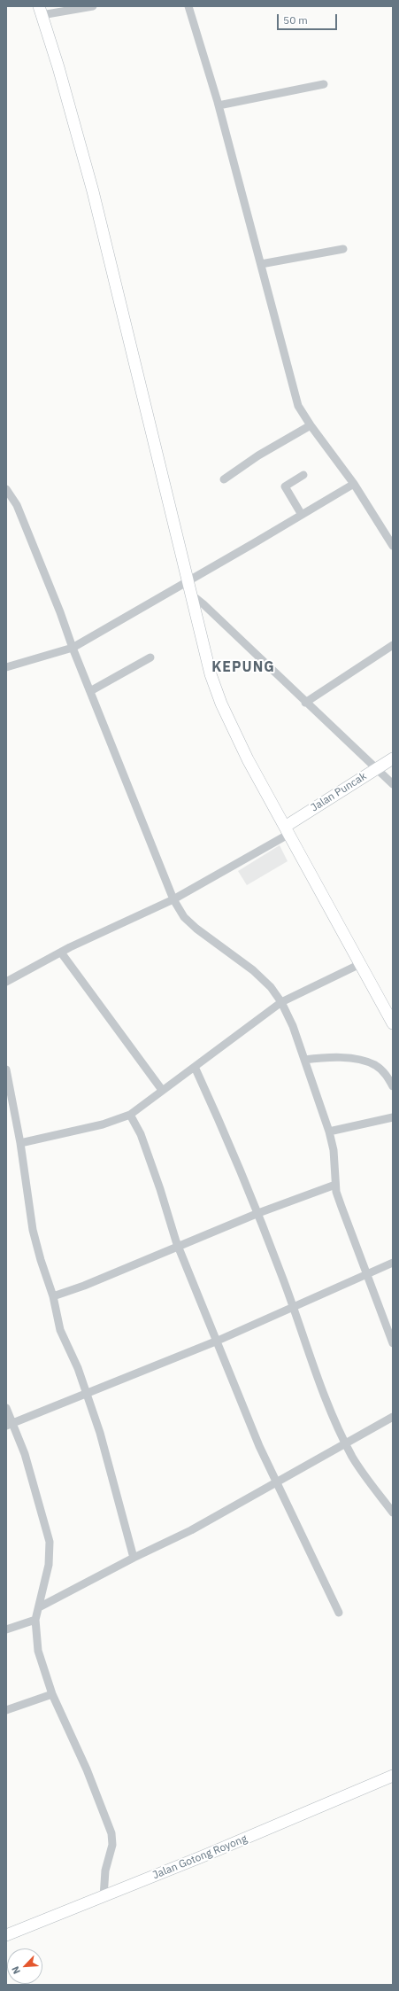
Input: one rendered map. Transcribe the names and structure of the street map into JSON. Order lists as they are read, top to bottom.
{
  "streets": {
    "main road": ["Jalan Puncak", "Jalan Gotong Royong"]
  },
  "districts": ["KEPUNG"],
  "scale_bar": "50 m",
  "north": "bottom left"
}
